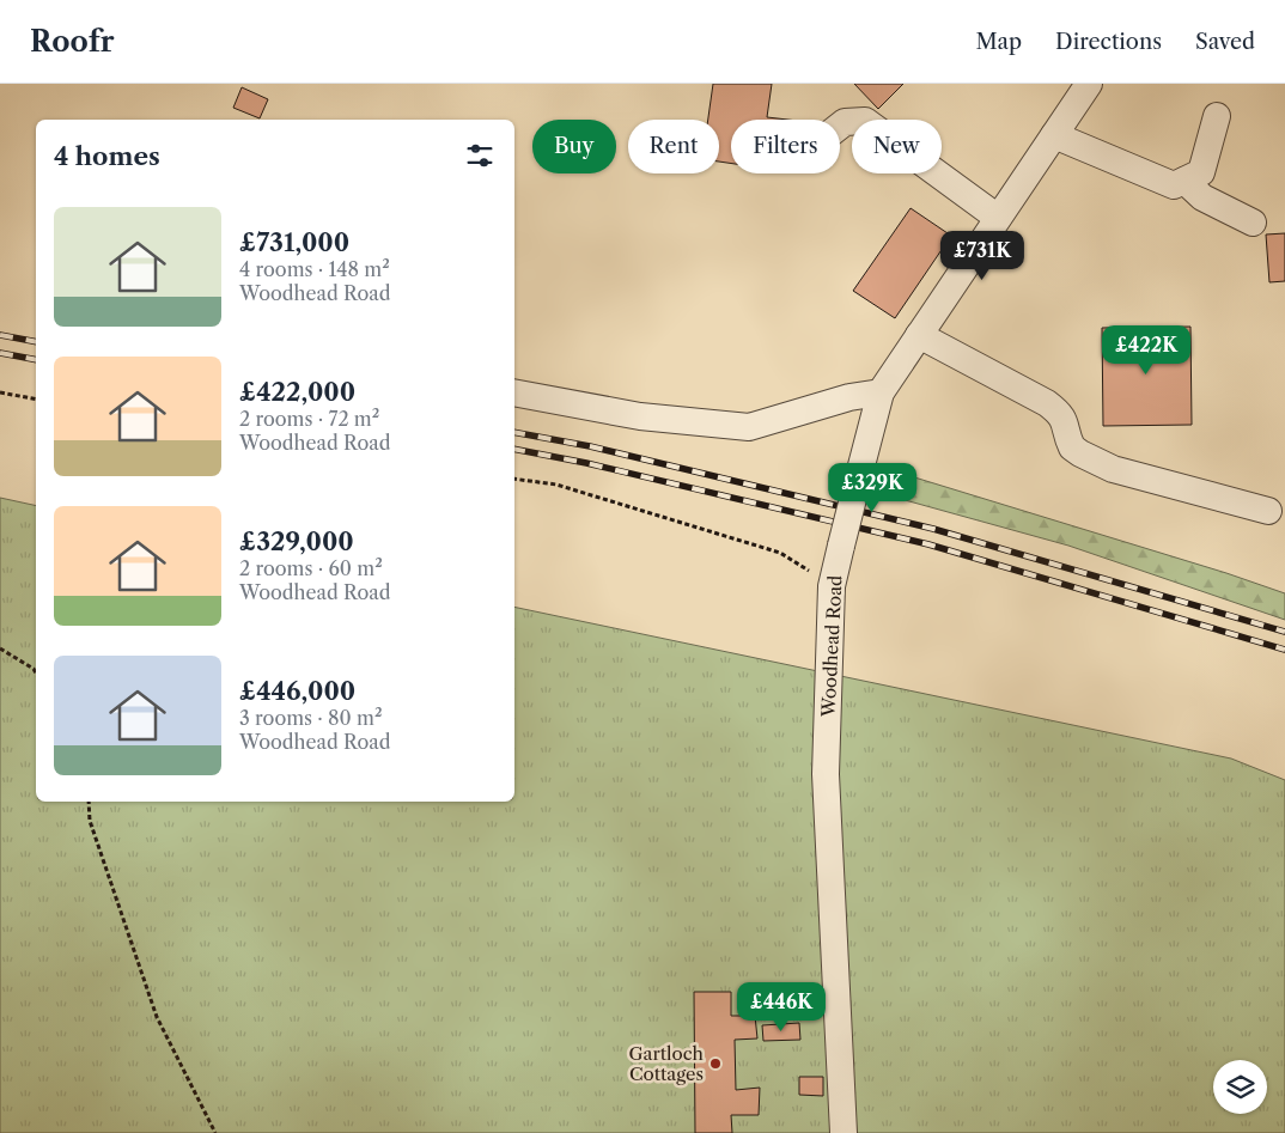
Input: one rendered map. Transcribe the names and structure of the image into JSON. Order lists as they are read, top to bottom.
{
  "streets": {
    "street": ["Woodhead Road"]
  },
  "places": ["Gartloch Cottages"],
  "page": {
    "header": "Roofr",
    "nav": ["Map", "Directions", "Saved"],
    "chip": [
      "Buy",
      "Rent",
      "Filters",
      "New"
    ],
    "heading": "4 homes",
    "list": [
      {
        "name": "£731,000",
        "note": "4 rooms · 148 m² · Woodhead Road"
      },
      {
        "name": "£422,000",
        "note": "2 rooms · 72 m² · Woodhead Road"
      },
      {
        "name": "£329,000",
        "note": "2 rooms · 60 m² · Woodhead Road"
      },
      {
        "name": "£446,000",
        "note": "3 rooms · 80 m² · Woodhead Road"
      }
    ],
    "price": [
      "£731K",
      "£422K",
      "£329K",
      "£446K"
    ]
  }
}
